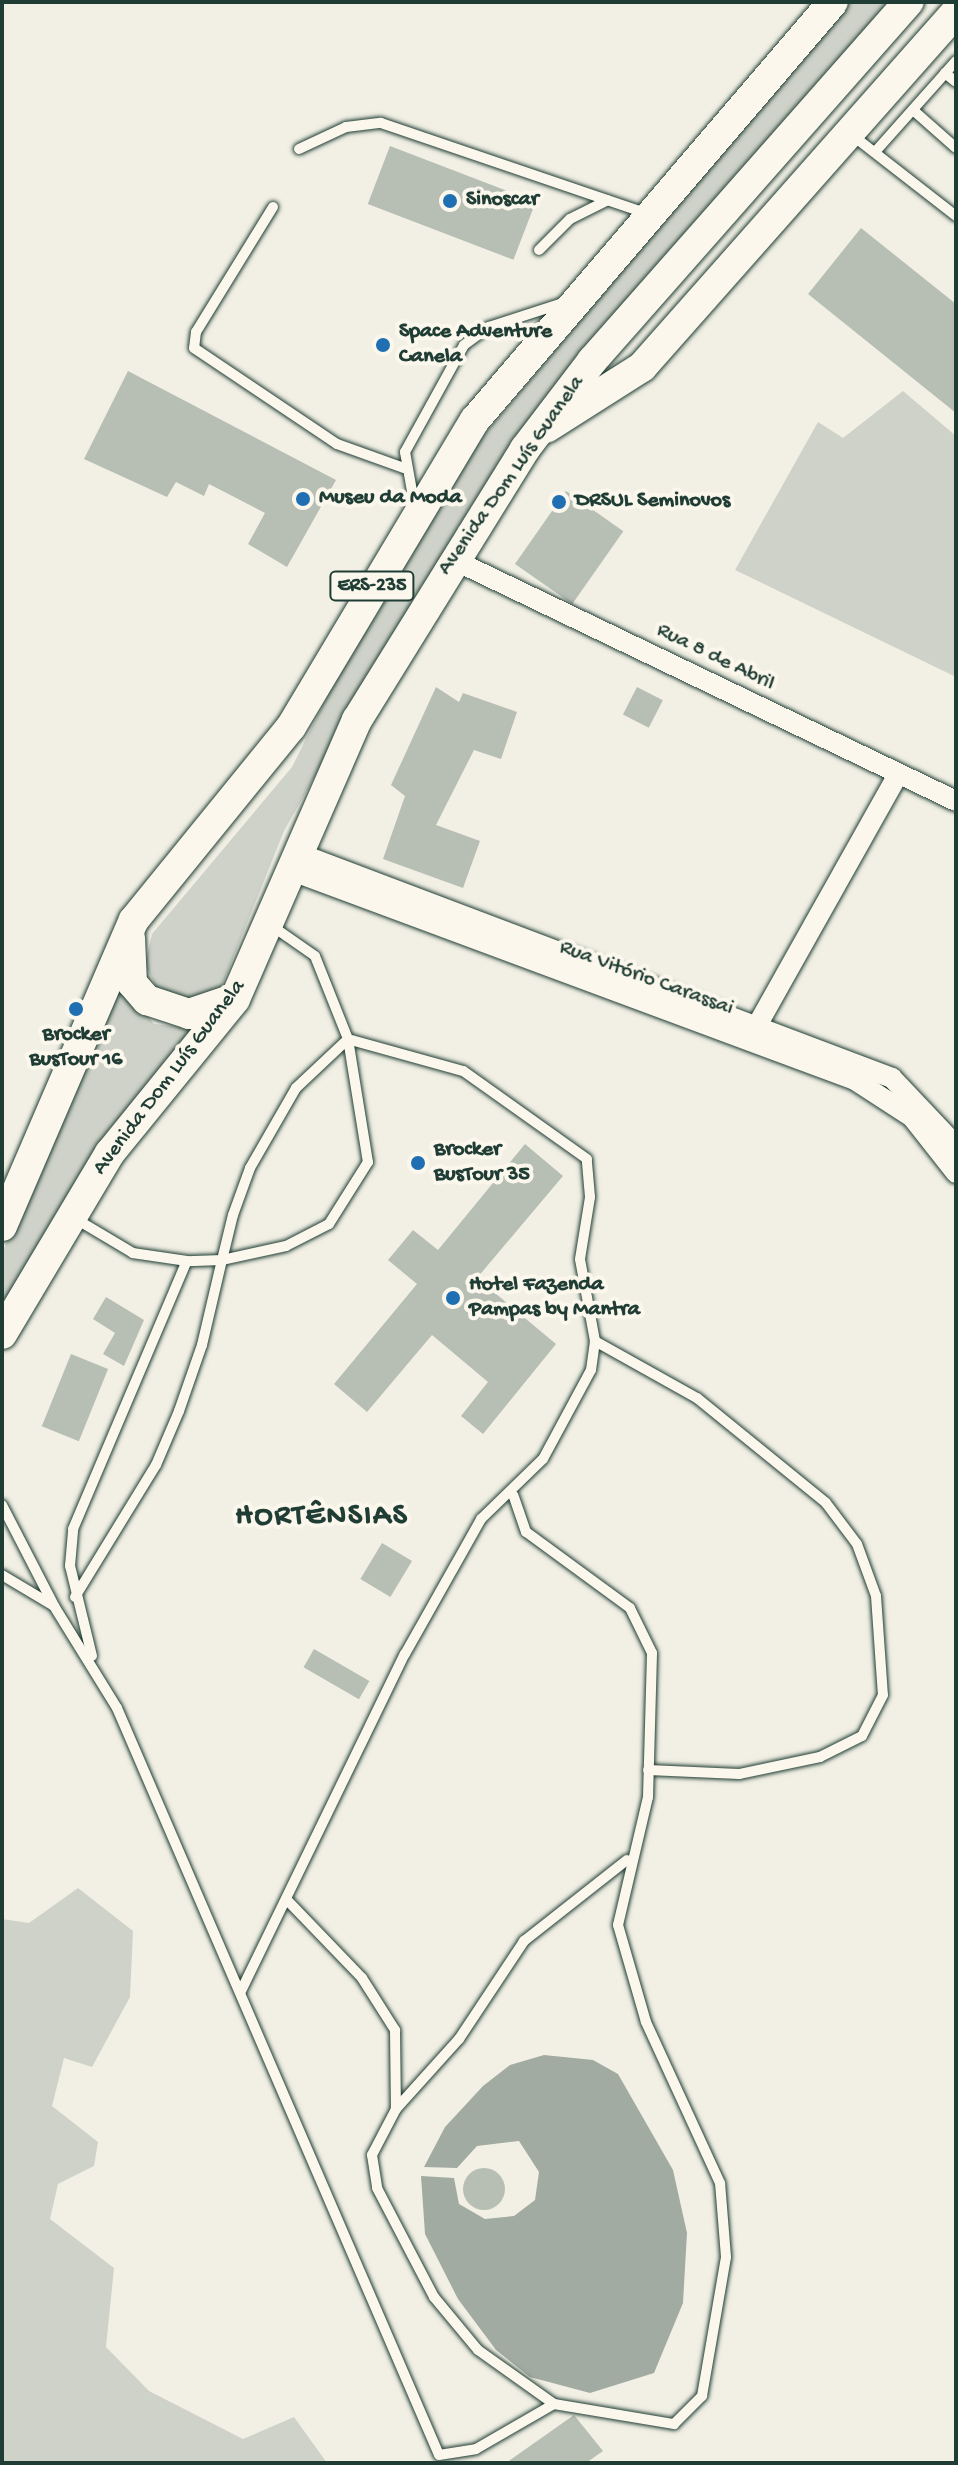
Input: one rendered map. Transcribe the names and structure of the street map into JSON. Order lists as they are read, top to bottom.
{
  "streets": {
    "main road": ["Avenida Dom Luís Guanela", "ERS-235"],
    "street": ["Rua 8 de Abril", "Rua Vitório Carassai"]
  },
  "crossings": [
    ["Avenida Dom Luís Guanela", "Rua 8 de Abril"],
    ["Avenida Dom Luís Guanela", "Rua Vitório Carassai"]
  ],
  "districts": ["HORTÊNSIAS"],
  "places": [
    "Sinoscar",
    "Space Adventure Canela",
    "Museu da Moda",
    "DRSUL Seminovos",
    "Brocker BusTour 16",
    "Brocker BusTour 35",
    "Hotel Fazenda Pampas by Mantra"
  ]
}
